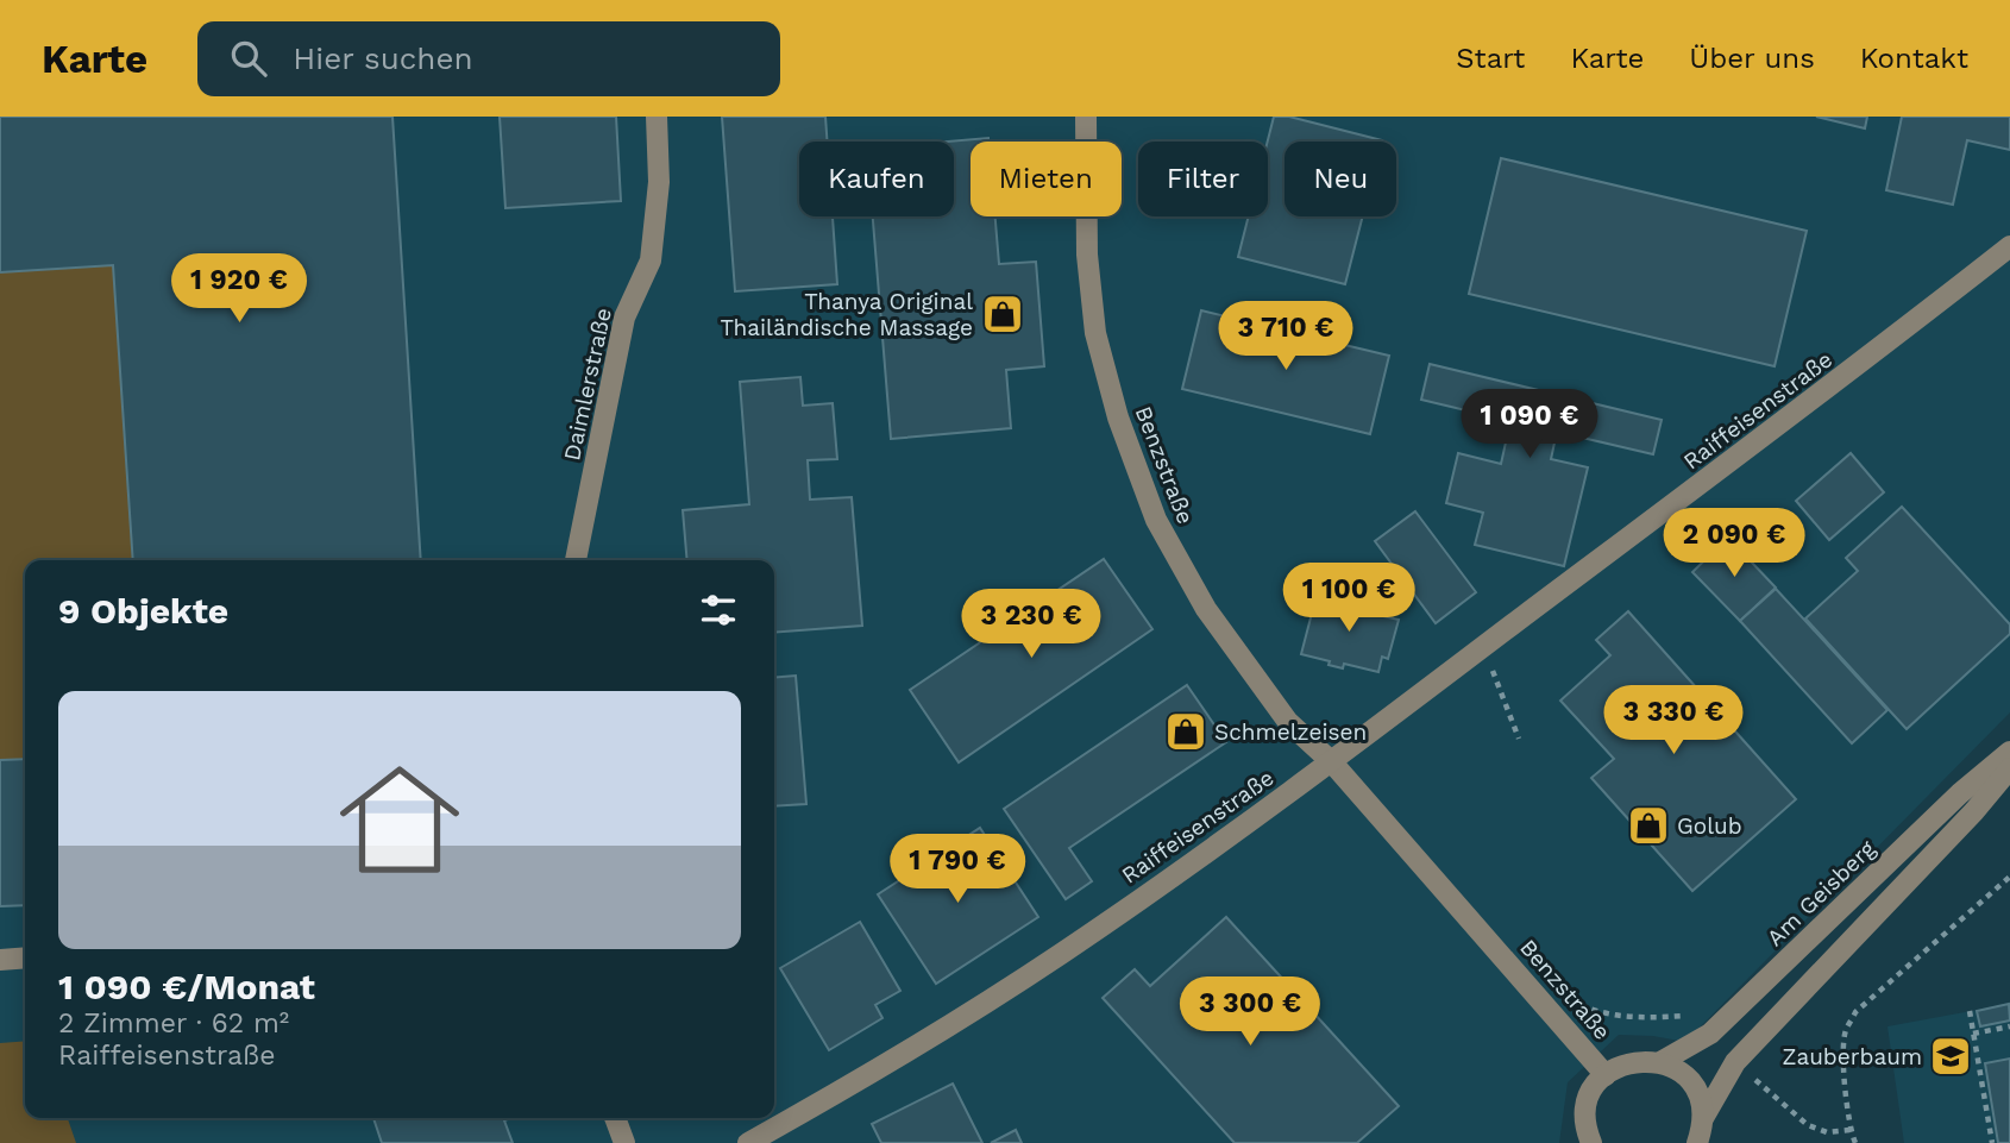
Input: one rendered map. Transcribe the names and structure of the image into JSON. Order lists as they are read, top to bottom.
{
  "streets": {
    "street": [
      "Daimlerstraße",
      "Raiffeisenstraße",
      "Benzstraße",
      "Am Geisberg"
    ]
  },
  "crossings": [
    ["Raiffeisenstraße", "Benzstraße"]
  ],
  "places": {
    "shop": ["Thanya Original Thailändische Massage", "Schmelzeisen", "Golub"],
    "school or university": ["Zauberbaum"]
  },
  "page": {
    "header": "Karte",
    "search": "Hier suchen",
    "nav": [
      "Start",
      "Karte",
      "Über uns",
      "Kontakt"
    ],
    "chip": [
      "Kaufen",
      "Mieten",
      "Filter",
      "Neu"
    ],
    "price": [
      "1 920 €",
      "3 710 €",
      "1 090 €",
      "2 090 €",
      "1 100 €",
      "3 230 €",
      "3 330 €",
      "1 790 €",
      "3 300 €"
    ],
    "heading": "9 Objekte",
    "list": [
      {
        "name": "1 090 €/Monat",
        "note": "2 Zimmer · 62 m² · Raiffeisenstraße"
      }
    ]
  }
}
